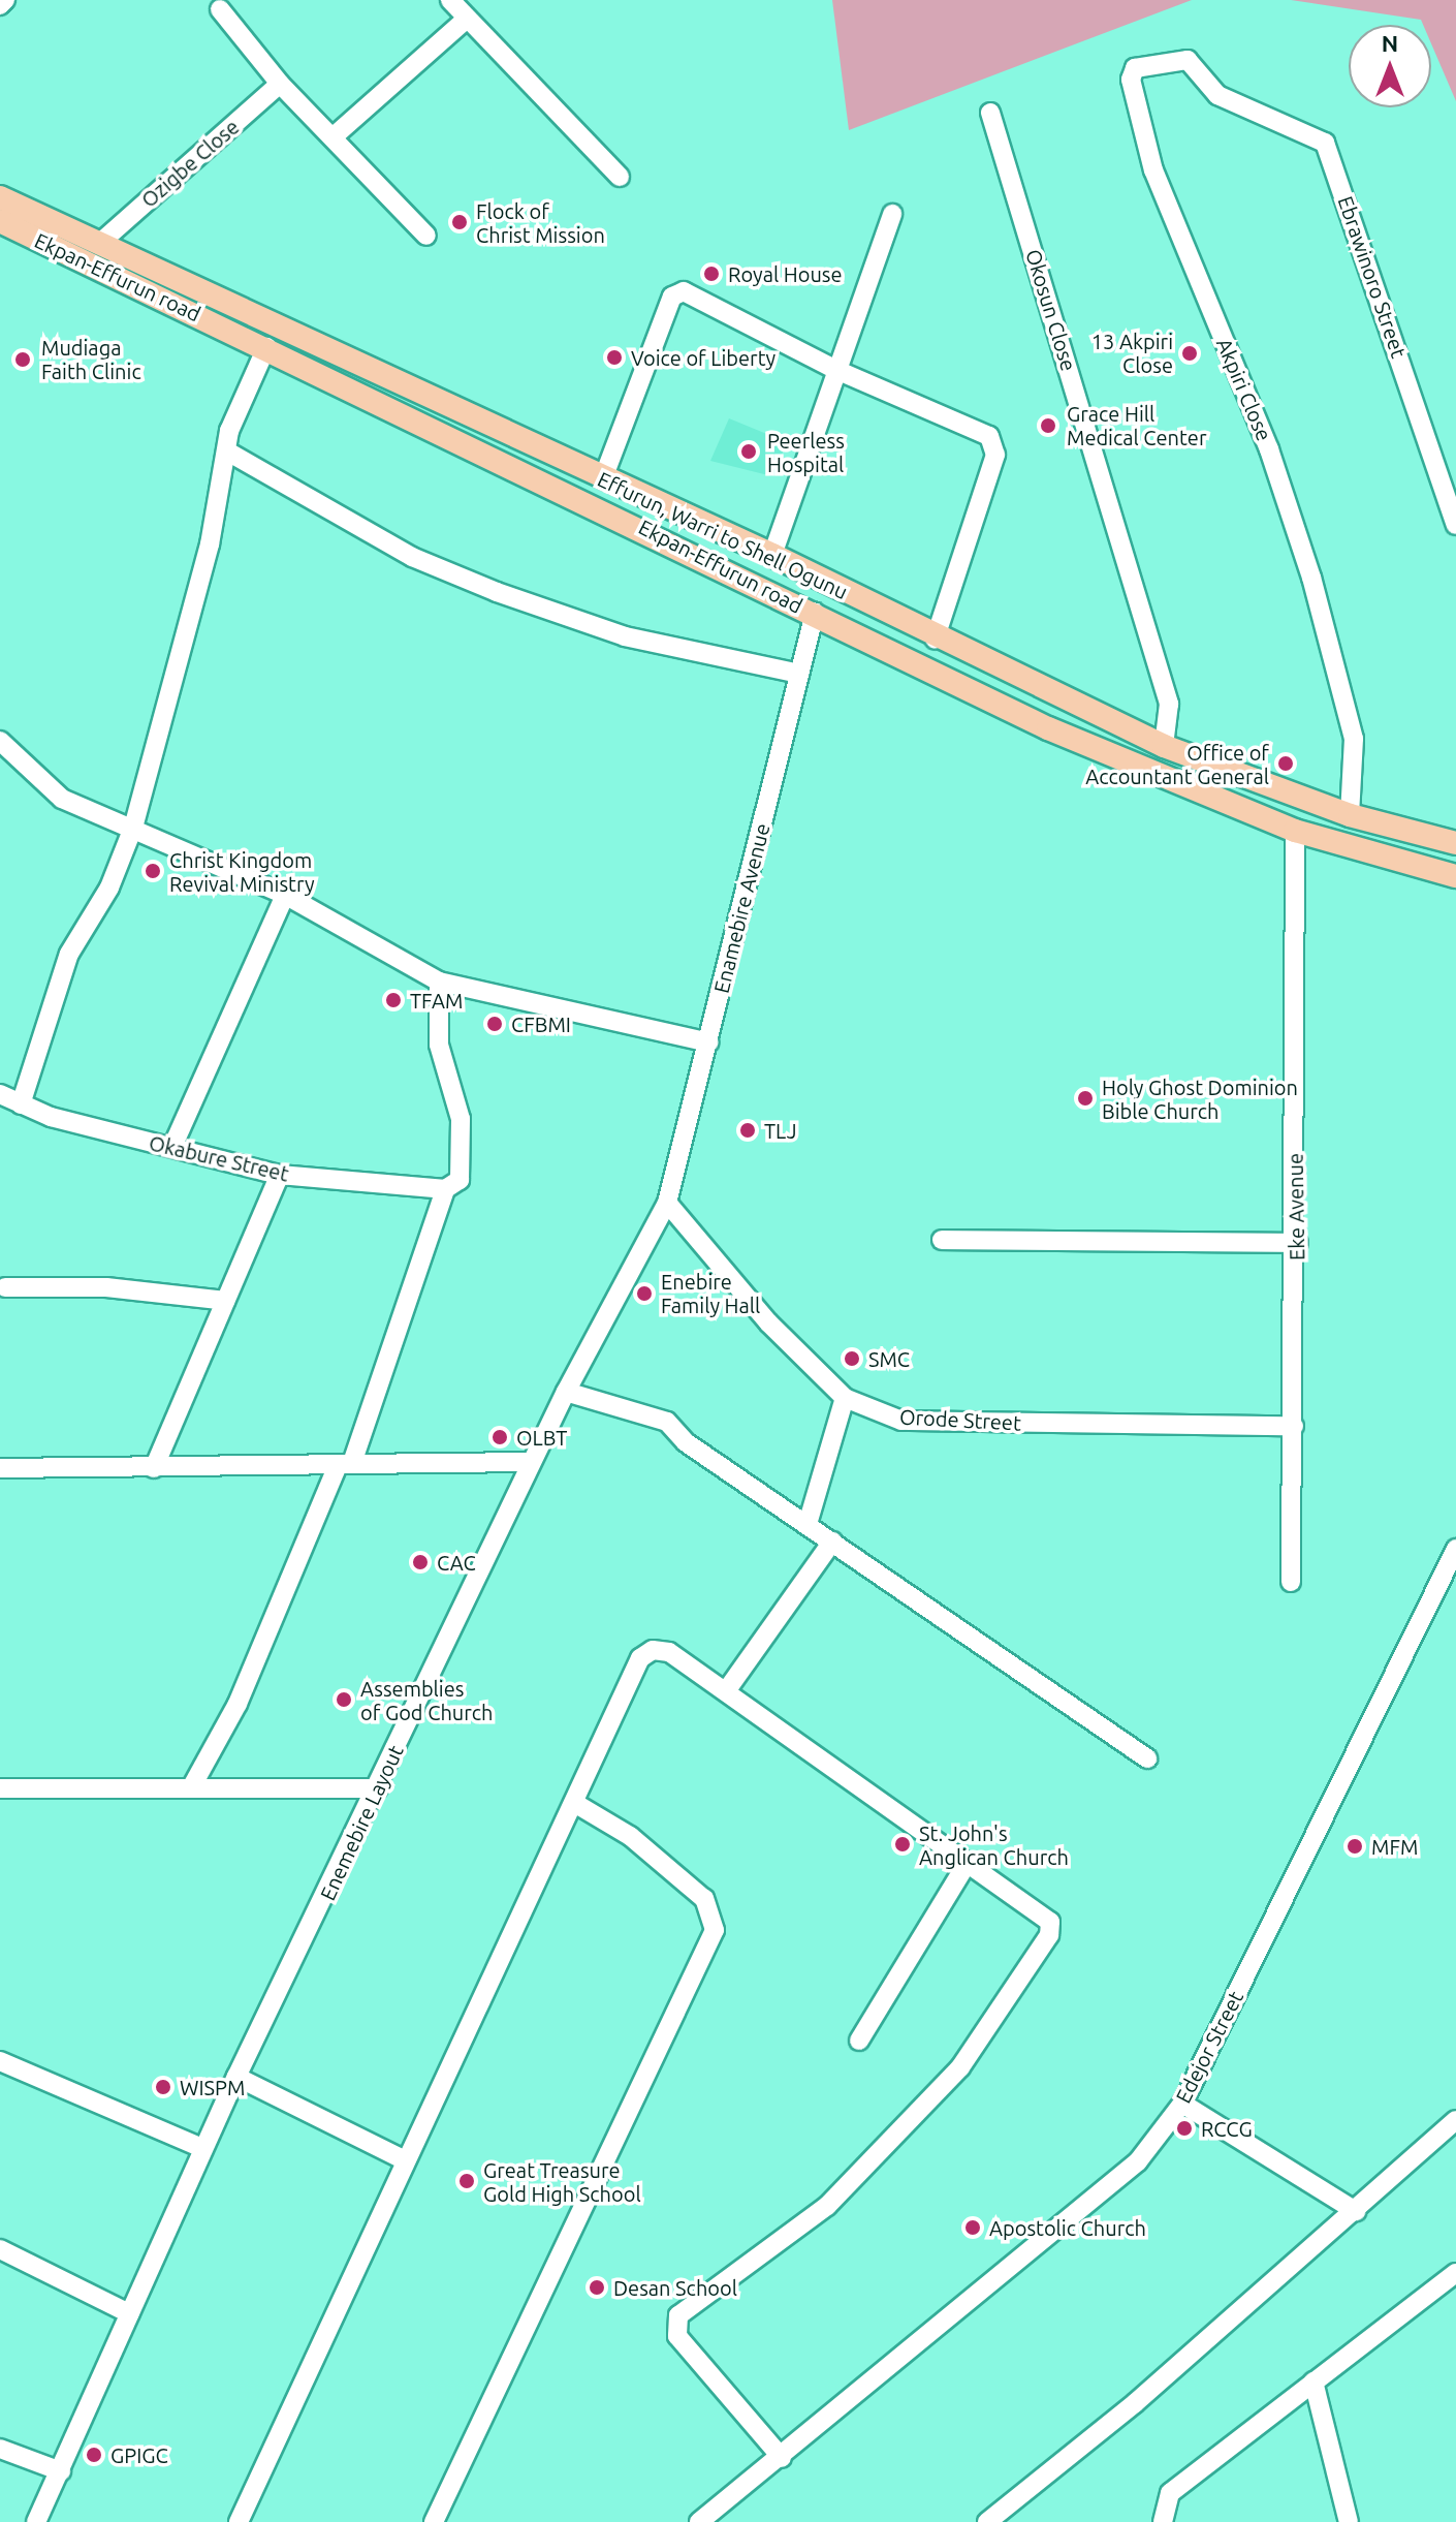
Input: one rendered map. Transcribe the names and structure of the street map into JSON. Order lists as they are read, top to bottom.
{
  "streets": {
    "main road": ["Ekpan-Effurun road", "Effurun, Warri to Shell Ogunu"],
    "street": [
      "Ozigbe Close",
      "Ebrawinoro Street",
      "Okosun Close",
      "Akpiri Close",
      "Enamebire Avenue",
      "Okabure Street",
      "Eke Avenue",
      "Orode Street",
      "Enemebire Layout",
      "Edejor Street"
    ]
  },
  "crossings": [
    ["Ozigbe Close", "Effurun, Warri to Shell Ogunu"],
    ["Ekpan-Effurun road", "Enamebire Avenue"],
    ["Ekpan-Effurun road", "Eke Avenue"],
    ["Ebrawinoro Street", "Akpiri Close"],
    ["Okosun Close", "Effurun, Warri to Shell Ogunu"],
    ["Akpiri Close", "Effurun, Warri to Shell Ogunu"],
    ["Enamebire Avenue", "Orode Street"],
    ["Enamebire Avenue", "Enemebire Layout"],
    ["Eke Avenue", "Orode Street"],
    ["Orode Street", "Enemebire Layout"]
  ],
  "places": [
    "Flock of Christ Mission",
    "Royal House",
    "13 Akpiri Close",
    "Voice of Liberty",
    "Mudiaga Faith Clinic",
    "Grace Hill Medical Center",
    "Peerless Hospital",
    "Office of Accountant General",
    "Christ Kingdom Revival Ministry",
    "TFAM",
    "CFBMI",
    "Holy Ghost Dominion Bible Church",
    "TLJ",
    "Enebire Family Hall",
    "SMC",
    "OLBT",
    "CAC",
    "Assemblies of God Church",
    "St. John's Anglican Church",
    "MFM",
    "WISPM",
    "RCCG",
    "Great Treasure Gold High School",
    "Apostolic Church",
    "Desan School",
    "GPIGC"
  ],
  "north": "top"
}
